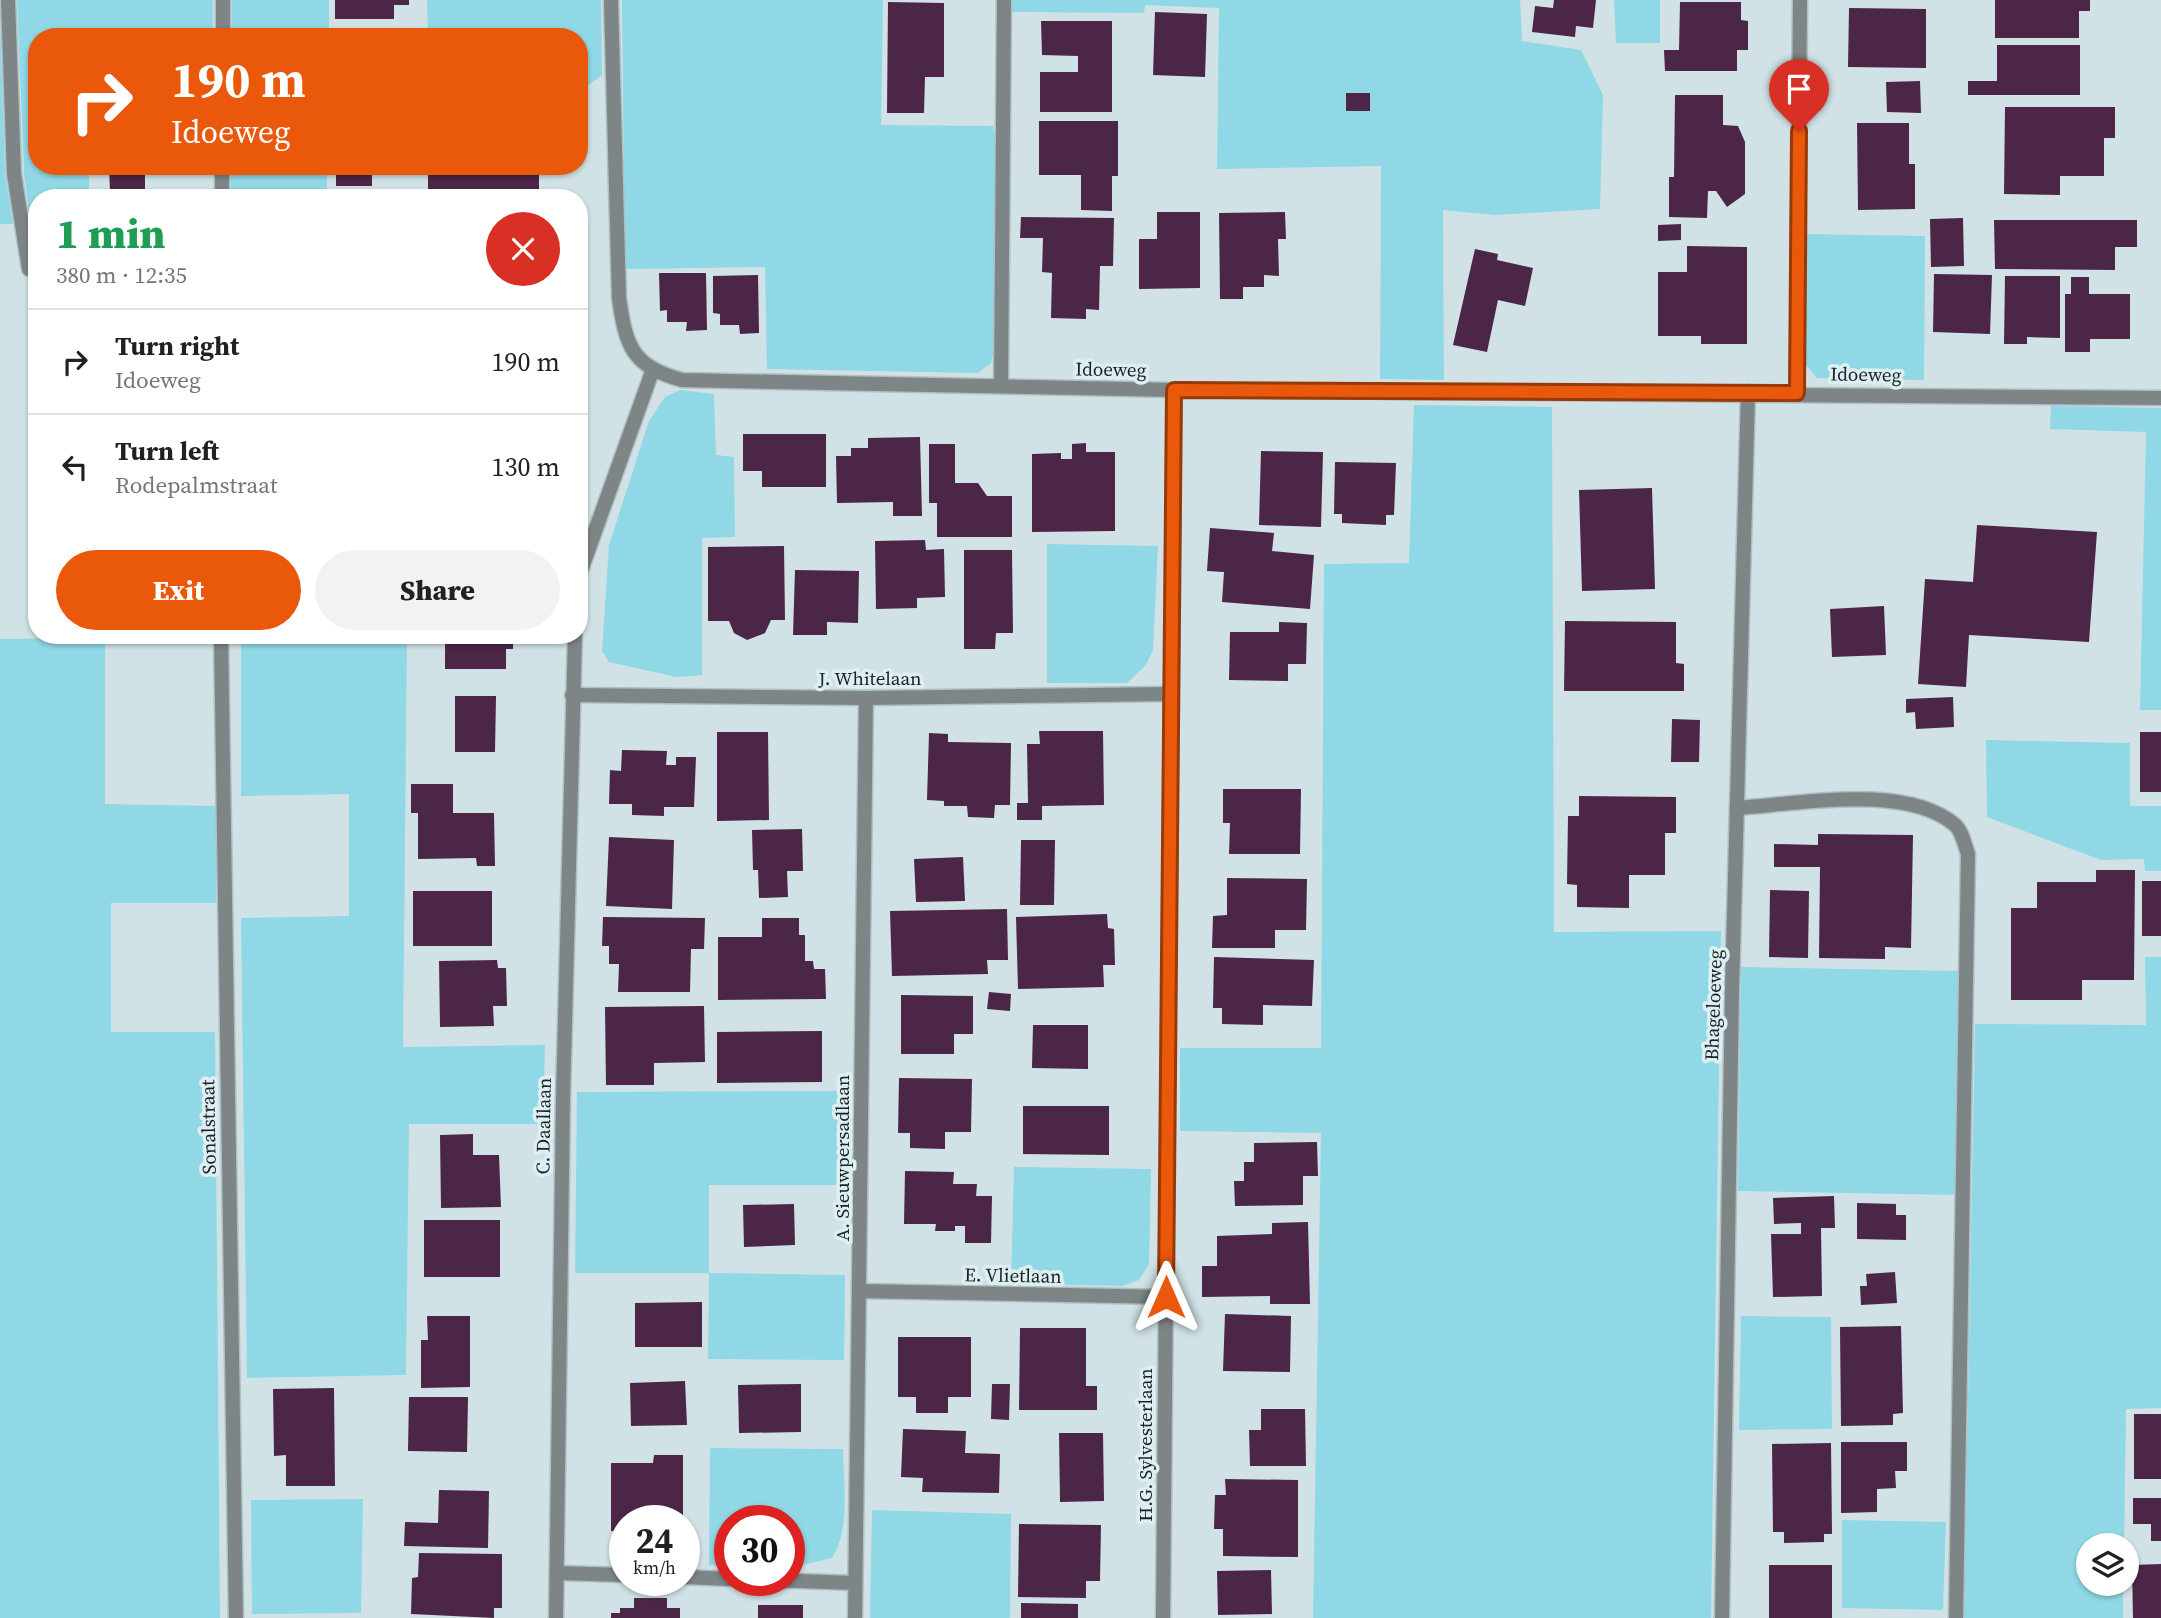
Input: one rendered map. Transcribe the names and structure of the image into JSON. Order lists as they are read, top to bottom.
{
  "streets": {
    "street": [
      "Idoeweg",
      "J. Whitelaan",
      "Bhageloeweg",
      "C. Daallaan",
      "Sonalstraat",
      "A. Sieuwpersadlaan",
      "E. Vlietlaan",
      "H.G. Sylvesterlaan"
    ]
  },
  "crossings": [
    ["Idoeweg", "Bhageloeweg"],
    ["Idoeweg", "H.G. Sylvesterlaan"],
    ["J. Whitelaan", "C. Daallaan"],
    ["J. Whitelaan", "A. Sieuwpersadlaan"],
    ["J. Whitelaan", "H.G. Sylvesterlaan"],
    ["A. Sieuwpersadlaan", "E. Vlietlaan"],
    ["E. Vlietlaan", "H.G. Sylvesterlaan"]
  ],
  "page": {
    "turn": ["190 m", "Idoeweg"],
    "heading": ["1 min", "380 m · 12:35"],
    "list": [
      {
        "name": "Turn right",
        "note": "Idoeweg",
        "value": "190 m"
      },
      {
        "name": "Turn left",
        "note": "Rodepalmstraat",
        "value": "130 m"
      }
    ],
    "buttons": ["Exit", "Share"],
    "speed": "24 km/h",
    "limit": "30"
  }
}
